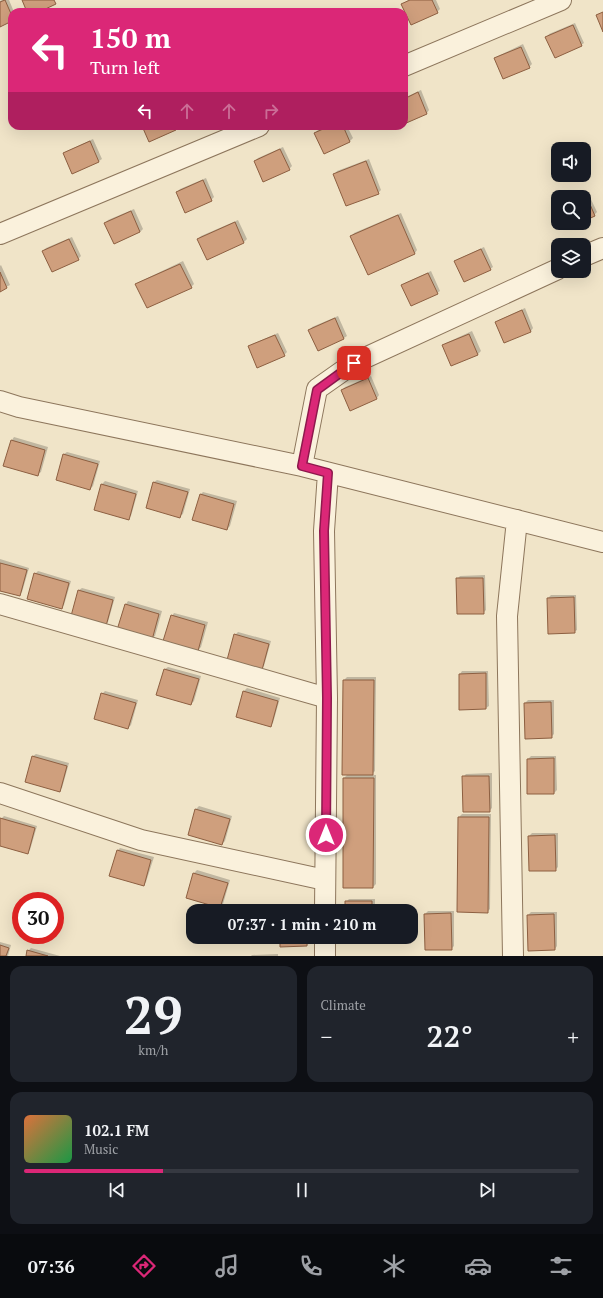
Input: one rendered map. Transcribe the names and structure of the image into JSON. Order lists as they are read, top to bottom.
{
  "page": {
    "turn": ["150 m", "Turn left"],
    "limit": "30",
    "trip": "07:37 · 1 min · 210 m",
    "tile": [
      ["29", "km/h"],
      "Climate"
    ],
    "heat": ["−", "22°", "+"],
    "song": ["102.1 FM", "Music"],
    "tabs": "07:36"
  }
}
